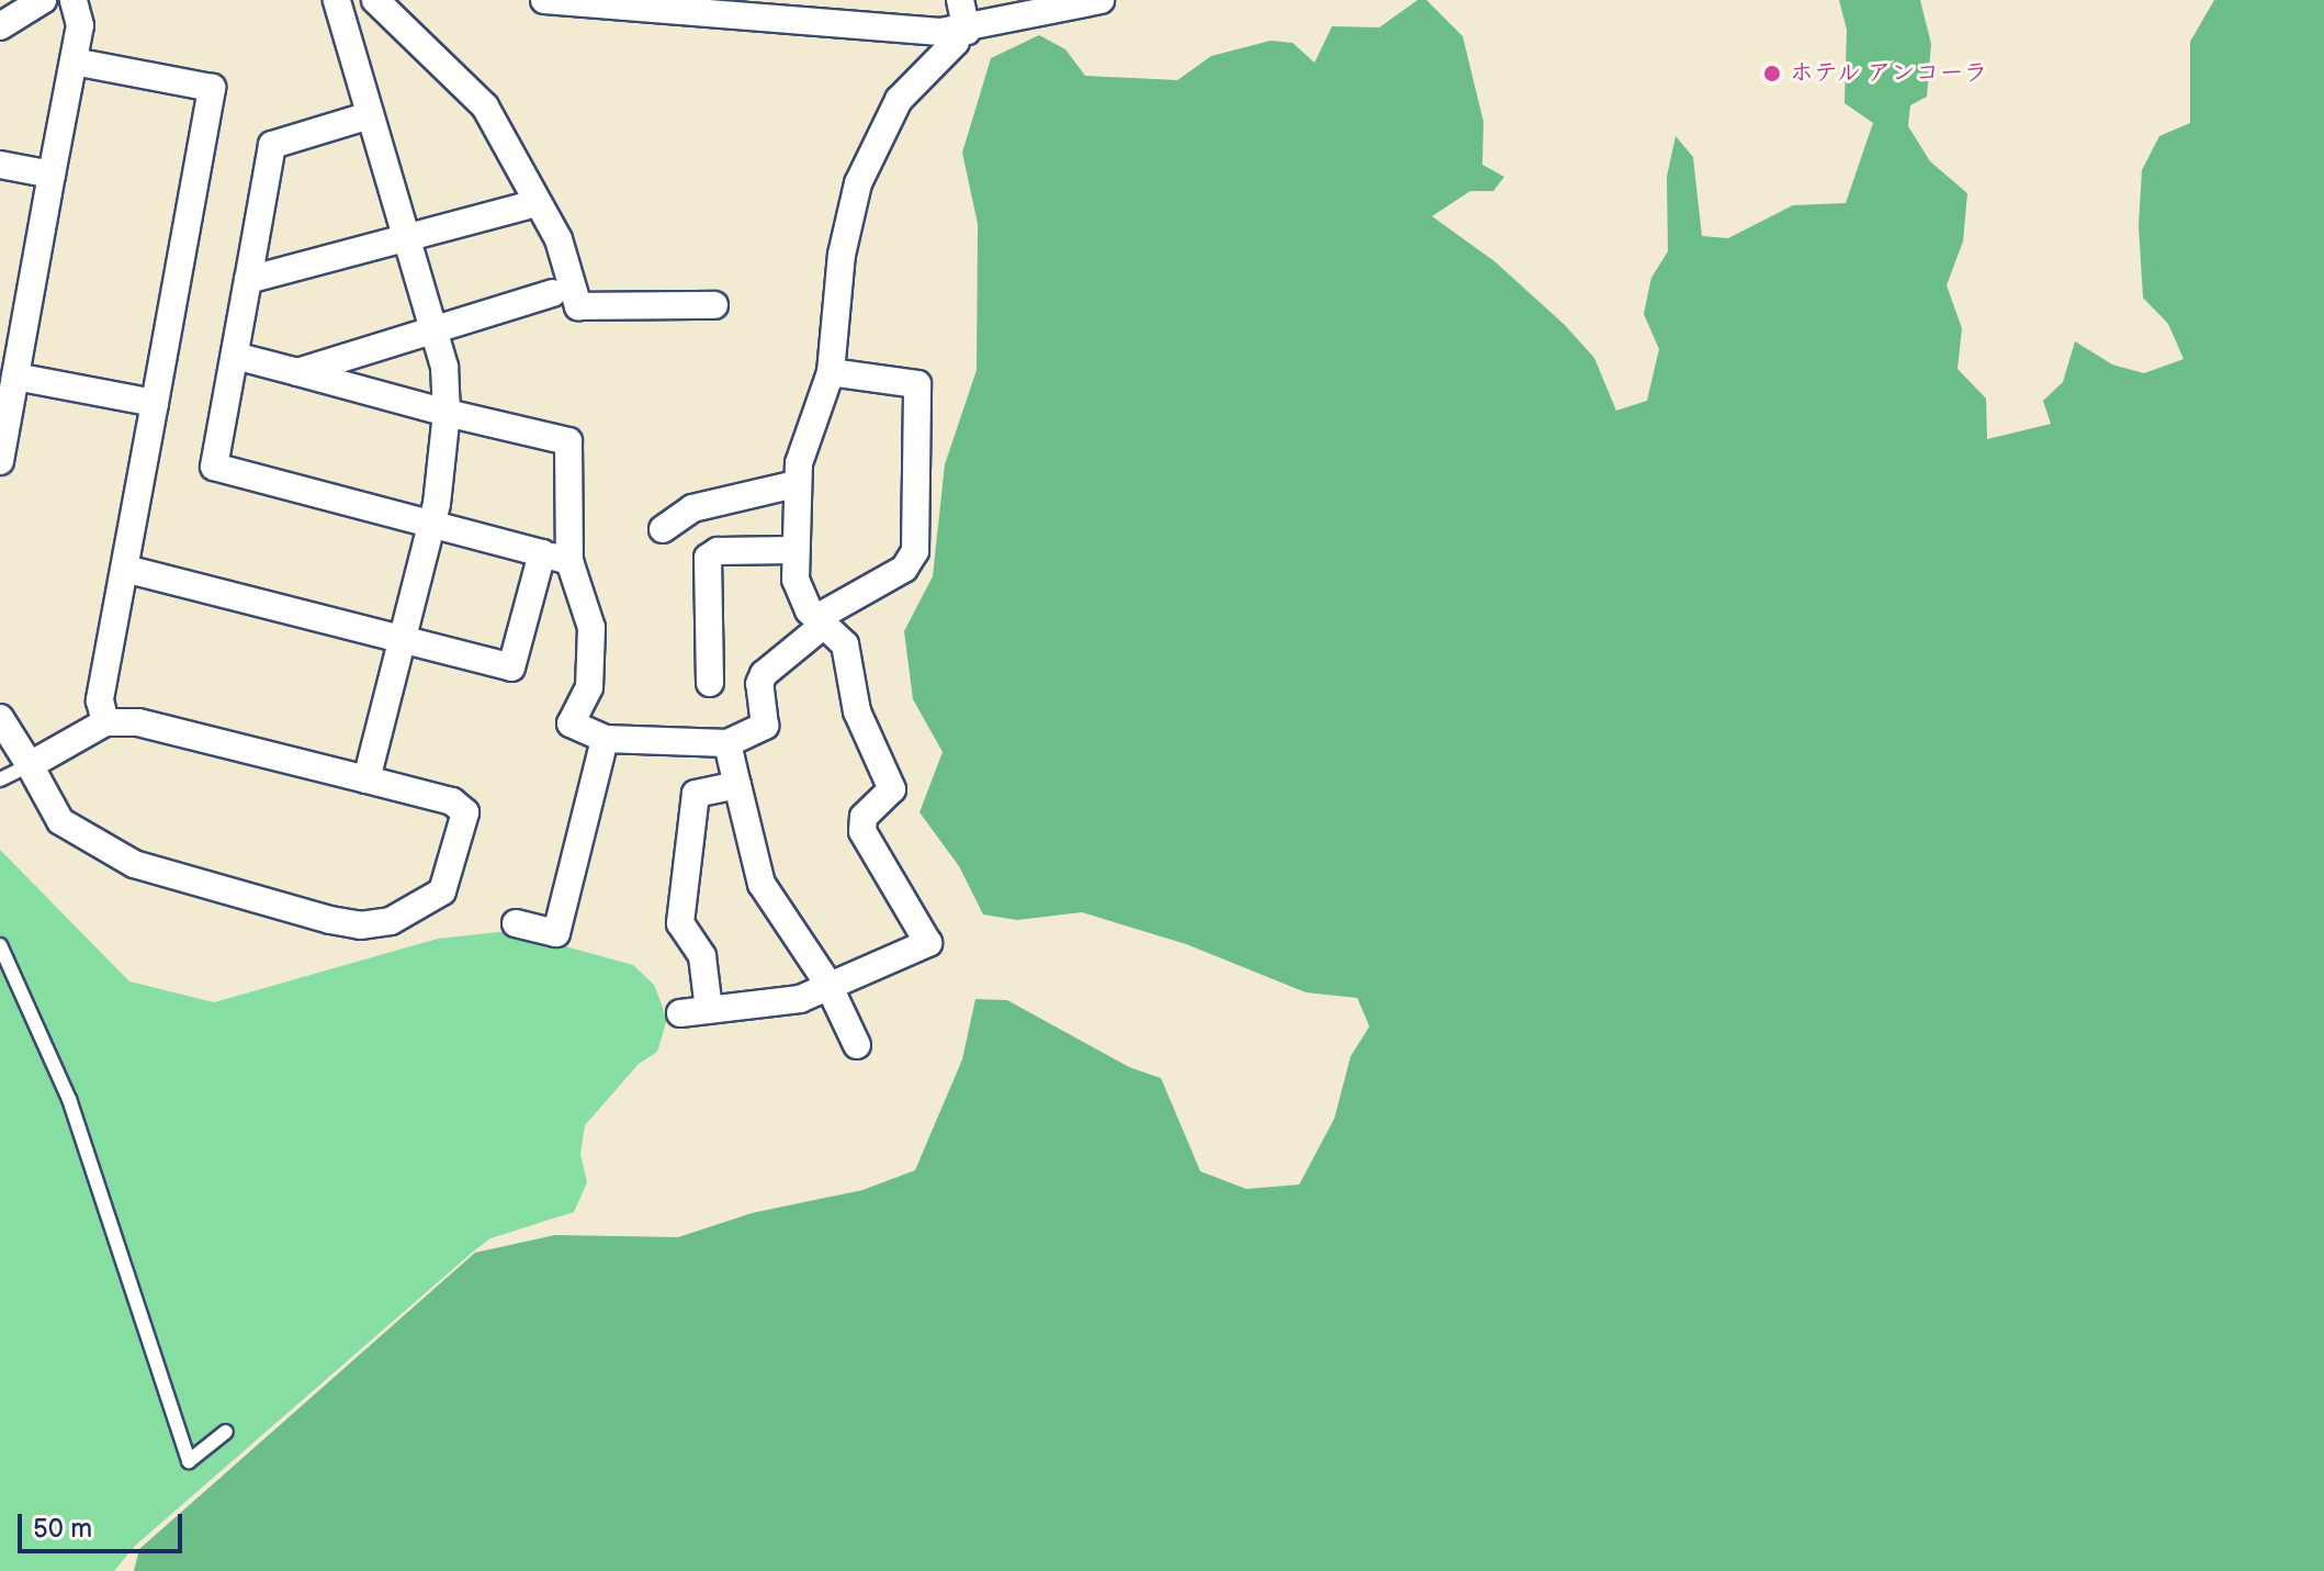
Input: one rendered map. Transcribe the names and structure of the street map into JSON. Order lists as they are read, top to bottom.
{
  "places": ["ホテル アンコーラ"],
  "scale_bar": "50 m"
}
